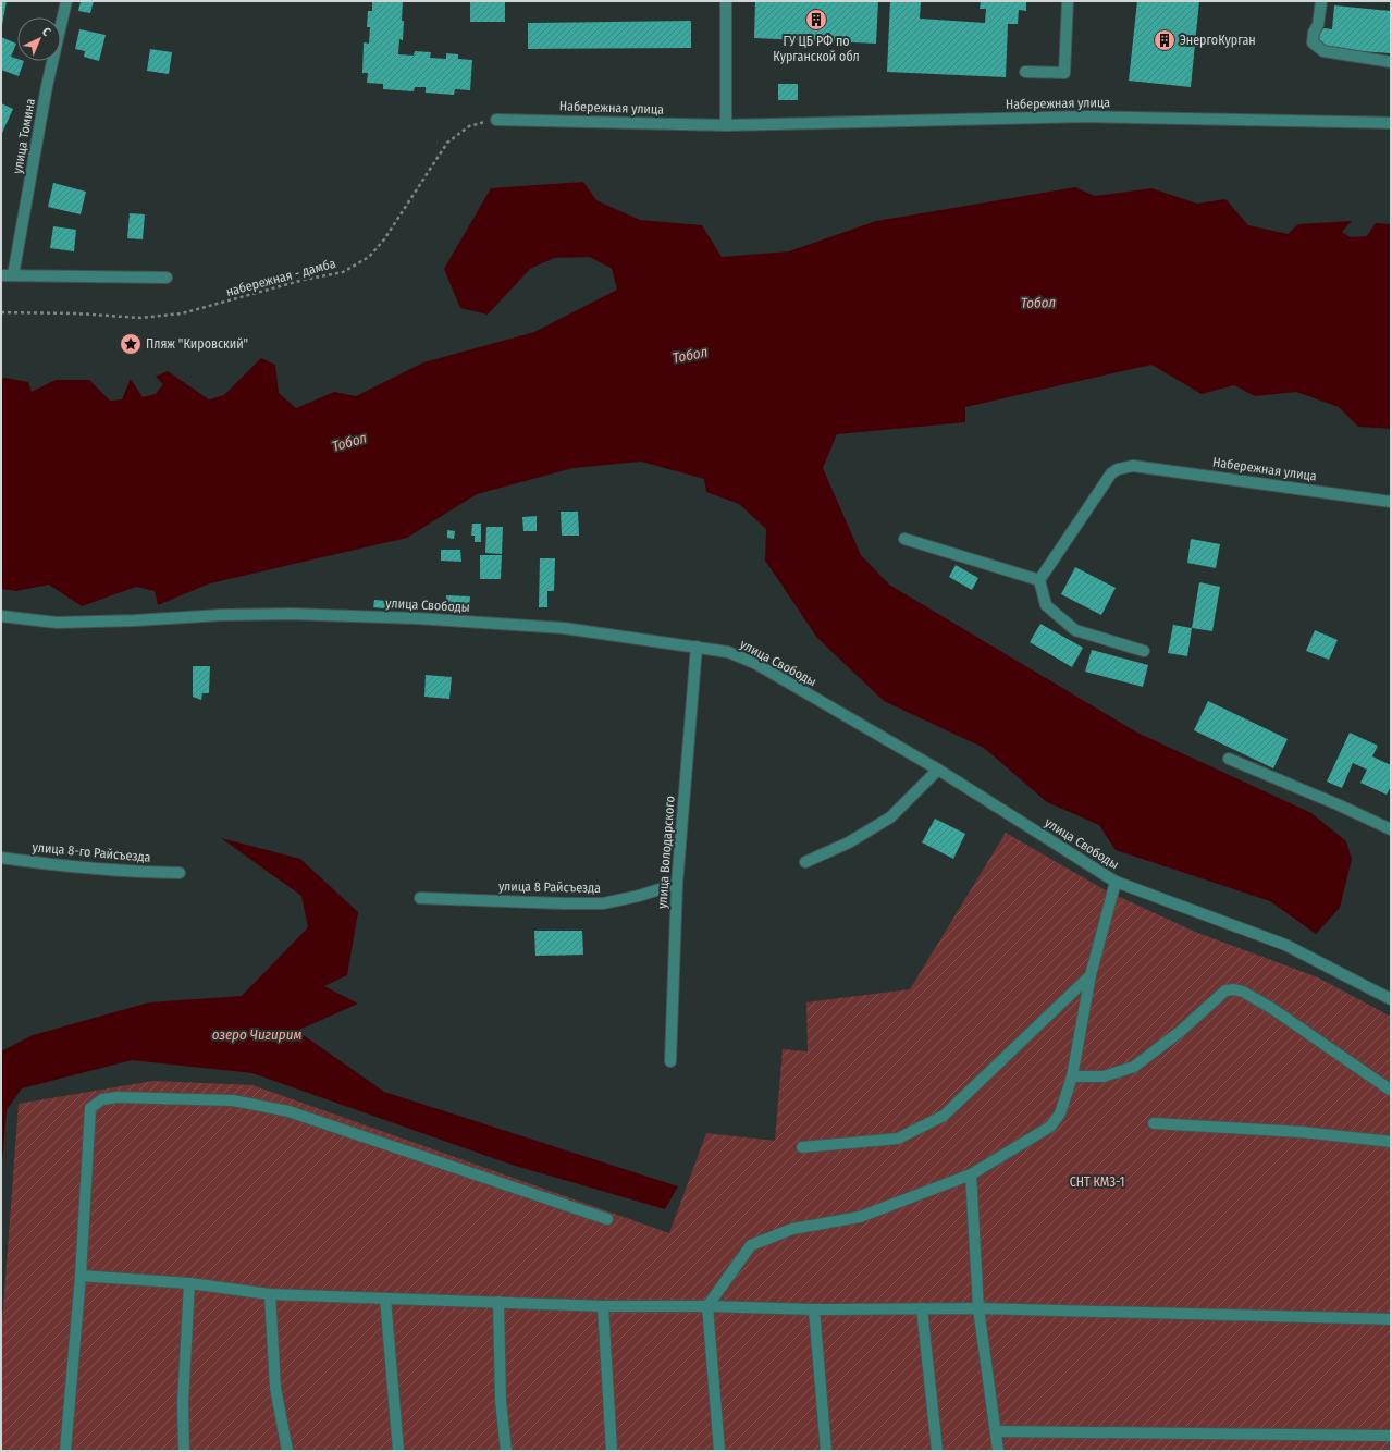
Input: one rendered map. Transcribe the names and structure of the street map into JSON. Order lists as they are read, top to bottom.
{
  "streets": {
    "street": [
      "Набережная улица",
      "улица Томина",
      "улица Свободы",
      "улица 8-го Райсъезда",
      "улица Володарского",
      "улица 8 Райсъезда"
    ],
    "path": ["набережная - дамба"]
  },
  "crossings": [
    ["Набережная улица", "набережная - дамба"],
    ["улица Свободы", "улица Володарского"],
    ["улица Володарского", "улица 8 Райсъезда"]
  ],
  "water": ["Тобол", "озеро Чигирим"],
  "parks": ["СНТ КМЗ-1"],
  "places": {
    "building": ["ГУ ЦБ РФ по Курганской обл", "ЭнергоКурган"],
    "place": ["Пляж \"Кировский\""]
  },
  "north": "top right"
}
